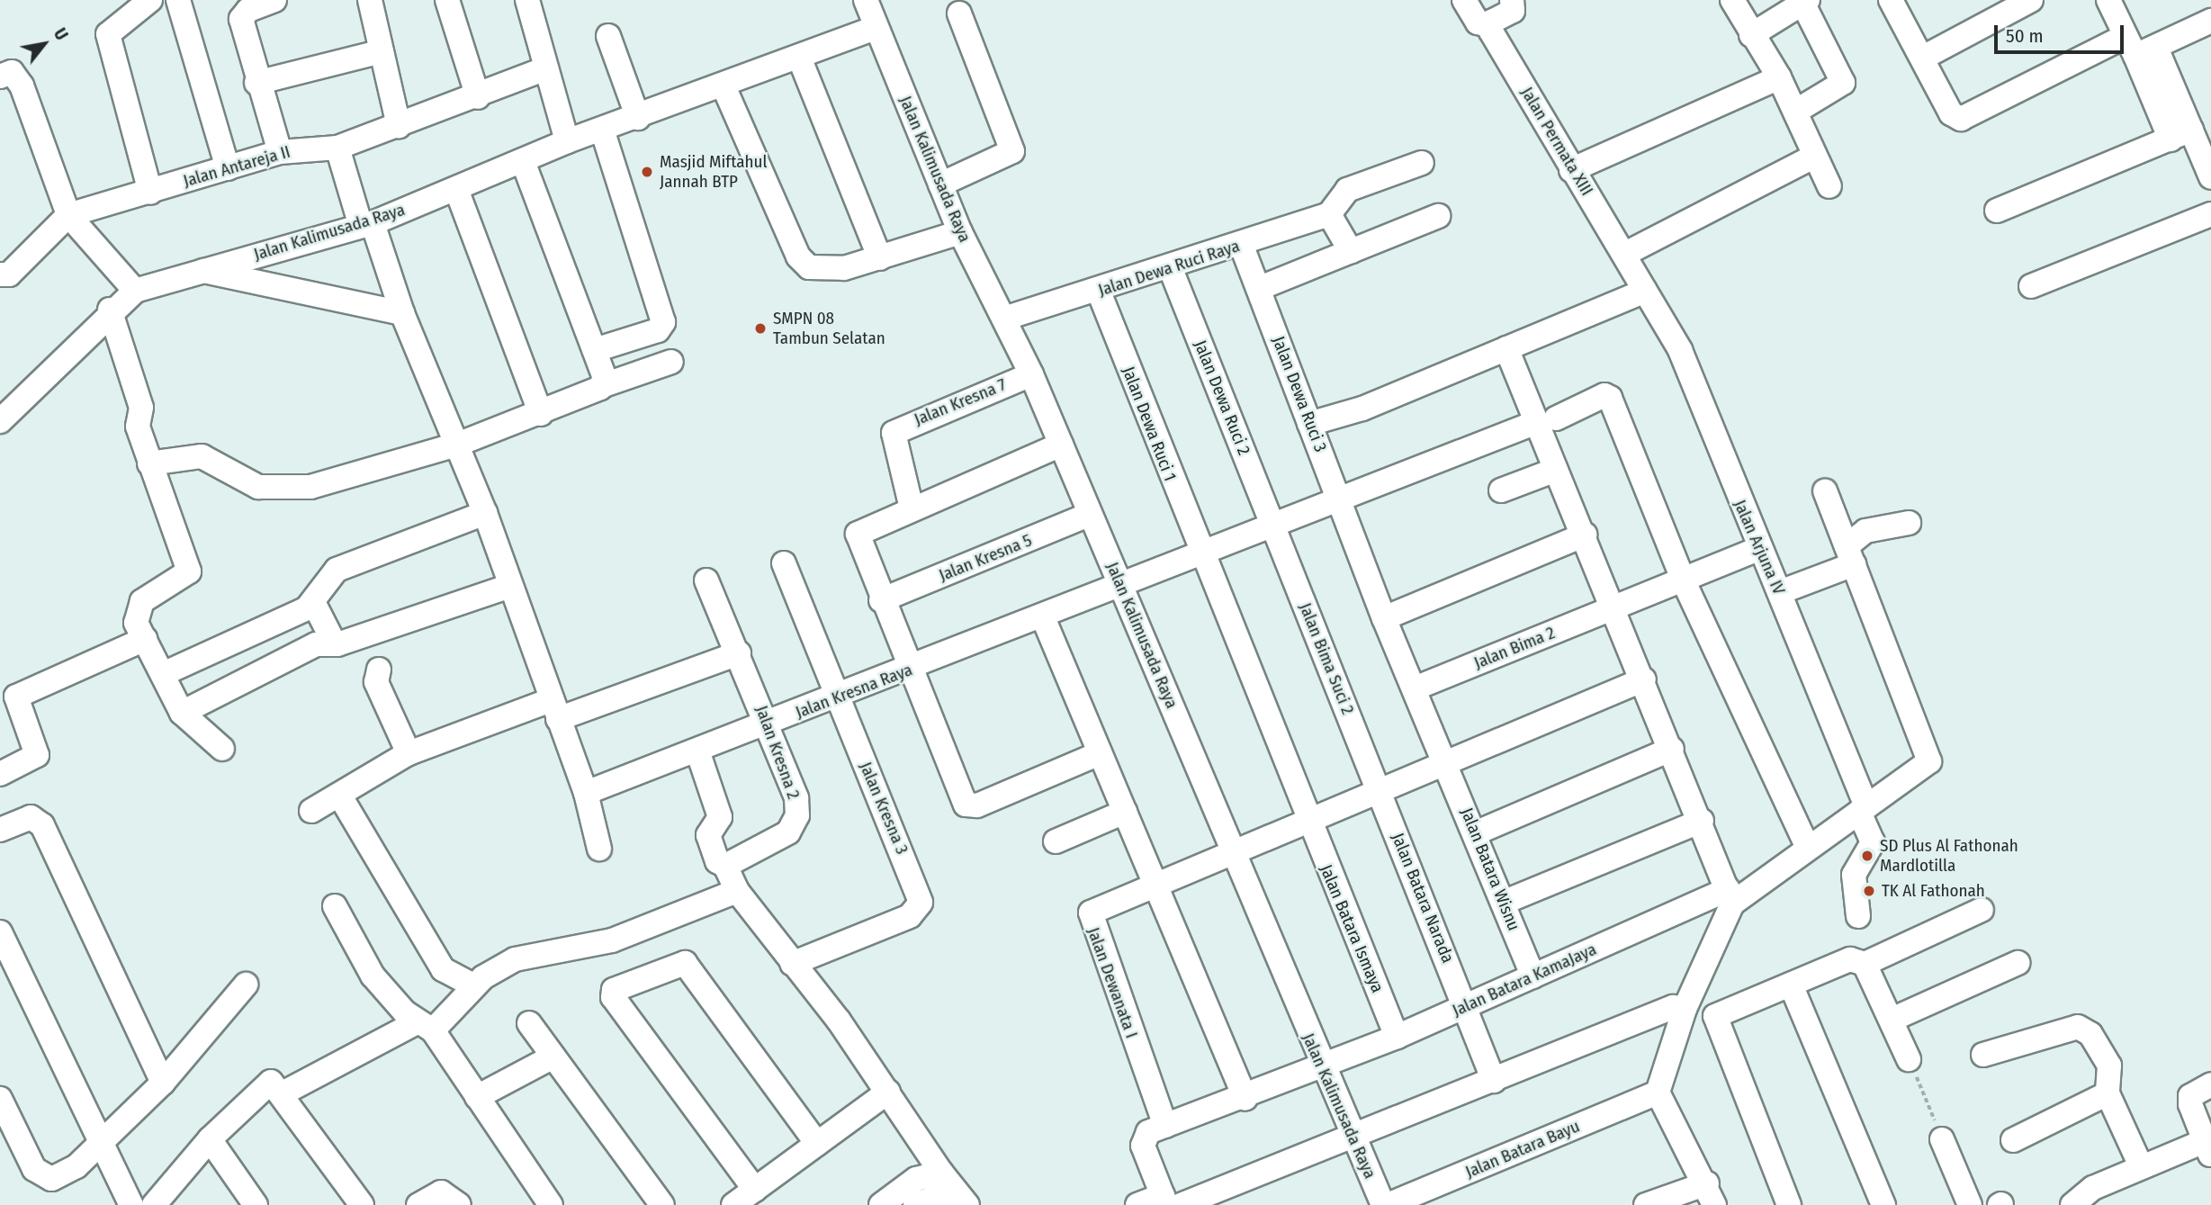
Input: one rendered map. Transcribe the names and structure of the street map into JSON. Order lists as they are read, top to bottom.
{
  "streets": {
    "street": [
      "Jalan Permata XIII",
      "Jalan Antareja II",
      "Jalan Kalimusada Raya",
      "Jalan Dewa Ruci Raya",
      "Jalan Dewa Ruci 3",
      "Jalan Dewa Ruci 2",
      "Jalan Kresna 7",
      "Jalan Dewa Ruci 1",
      "Jalan Arjuna IV",
      "Jalan Kresna 5",
      "Jalan Bima 2",
      "Jalan Bima Suci 2",
      "Jalan Kresna Raya",
      "Jalan Kresna 2",
      "Jalan Kresna 3",
      "Jalan Batara Wisnu",
      "Jalan Batara Narada",
      "Jalan Batara Ismaya",
      "Jalan Batara KamaJaya",
      "Jalan Dewanata I",
      "Jalan Batara Bayu"
    ]
  },
  "crossings": [
    ["Jalan Permata XIII", "Jalan Arjuna IV"],
    ["Jalan Kalimusada Raya", "Jalan Dewa Ruci Raya"],
    ["Jalan Kalimusada Raya", "Jalan Kresna 7"],
    ["Jalan Kalimusada Raya", "Jalan Kresna 5"],
    ["Jalan Kalimusada Raya", "Jalan Kresna Raya"],
    ["Jalan Kalimusada Raya", "Jalan Batara KamaJaya"],
    ["Jalan Kalimusada Raya", "Jalan Dewanata I"],
    ["Jalan Dewa Ruci Raya", "Jalan Dewa Ruci 3"],
    ["Jalan Dewa Ruci Raya", "Jalan Dewa Ruci 2"],
    ["Jalan Dewa Ruci Raya", "Jalan Dewa Ruci 1"],
    ["Jalan Dewa Ruci 3", "Jalan Kresna Raya"],
    ["Jalan Dewa Ruci 3", "Jalan Batara Wisnu"],
    ["Jalan Dewa Ruci 2", "Jalan Bima Suci 2"],
    ["Jalan Dewa Ruci 2", "Jalan Kresna Raya"],
    ["Jalan Dewa Ruci 1", "Jalan Kresna Raya"],
    ["Jalan Dewa Ruci 1", "Jalan Batara Ismaya"],
    ["Jalan Dewa Ruci 1", "Jalan Dewanata I"],
    ["Jalan Arjuna IV", "Jalan Bima 2"],
    ["Jalan Arjuna IV", "Jalan Batara KamaJaya"],
    ["Jalan Bima 2", "Jalan Kresna Raya"],
    ["Jalan Bima 2", "Jalan Batara Wisnu"],
    ["Jalan Bima Suci 2", "Jalan Kresna Raya"],
    ["Jalan Bima Suci 2", "Jalan Batara Narada"],
    ["Jalan Bima Suci 2", "Jalan Dewanata I"],
    ["Jalan Kresna Raya", "Jalan Kresna 2"],
    ["Jalan Kresna Raya", "Jalan Kresna 3"],
    ["Jalan Batara Wisnu", "Jalan Batara KamaJaya"],
    ["Jalan Batara Wisnu", "Jalan Dewanata I"],
    ["Jalan Batara Narada", "Jalan Batara KamaJaya"],
    ["Jalan Batara Narada", "Jalan Dewanata I"],
    ["Jalan Batara Ismaya", "Jalan Batara KamaJaya"],
    ["Jalan Batara Ismaya", "Jalan Dewanata I"],
    ["Jalan Batara KamaJaya", "Jalan Dewanata I"]
  ],
  "places": [
    "Masjid Miftahul Jannah BTP",
    "SMPN 08 Tambun Selatan",
    "SD Plus Al Fathonah Mardlotilla",
    "TK Al Fathonah"
  ],
  "scale_bar": "50 m",
  "north": "top right"
}
